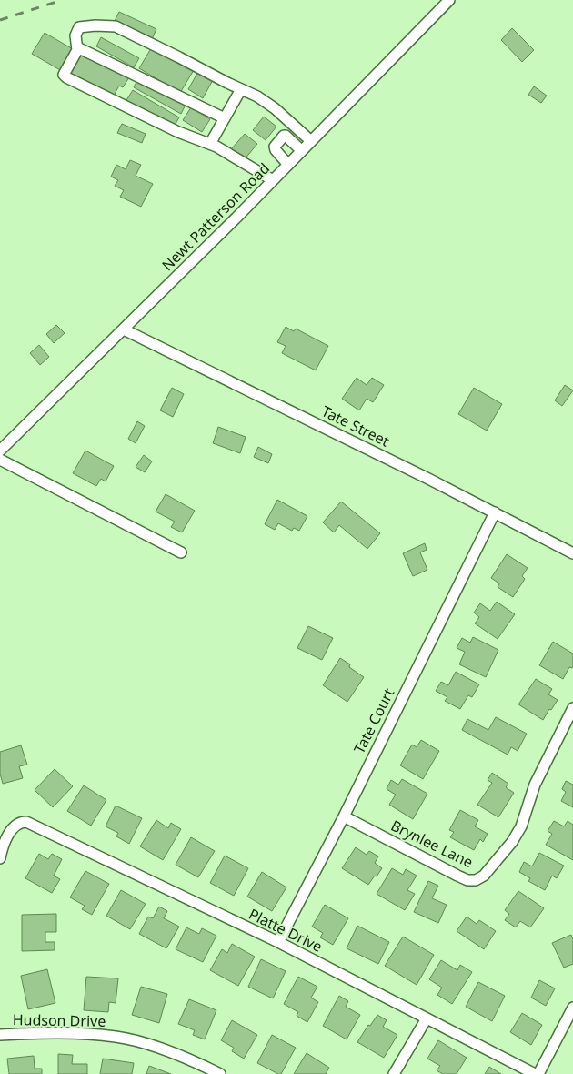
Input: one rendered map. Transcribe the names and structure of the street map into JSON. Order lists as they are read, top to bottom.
{
  "streets": {
    "street": [
      "Newt Patterson Road",
      "Tate Street",
      "Tate Court",
      "Brynlee Lane",
      "Platte Drive",
      "Hudson Drive"
    ]
  },
  "crossings": [
    ["Newt Patterson Road", "Tate Street"],
    ["Tate Street", "Tate Court"],
    ["Tate Court", "Brynlee Lane"],
    ["Tate Court", "Platte Drive"]
  ]
}
